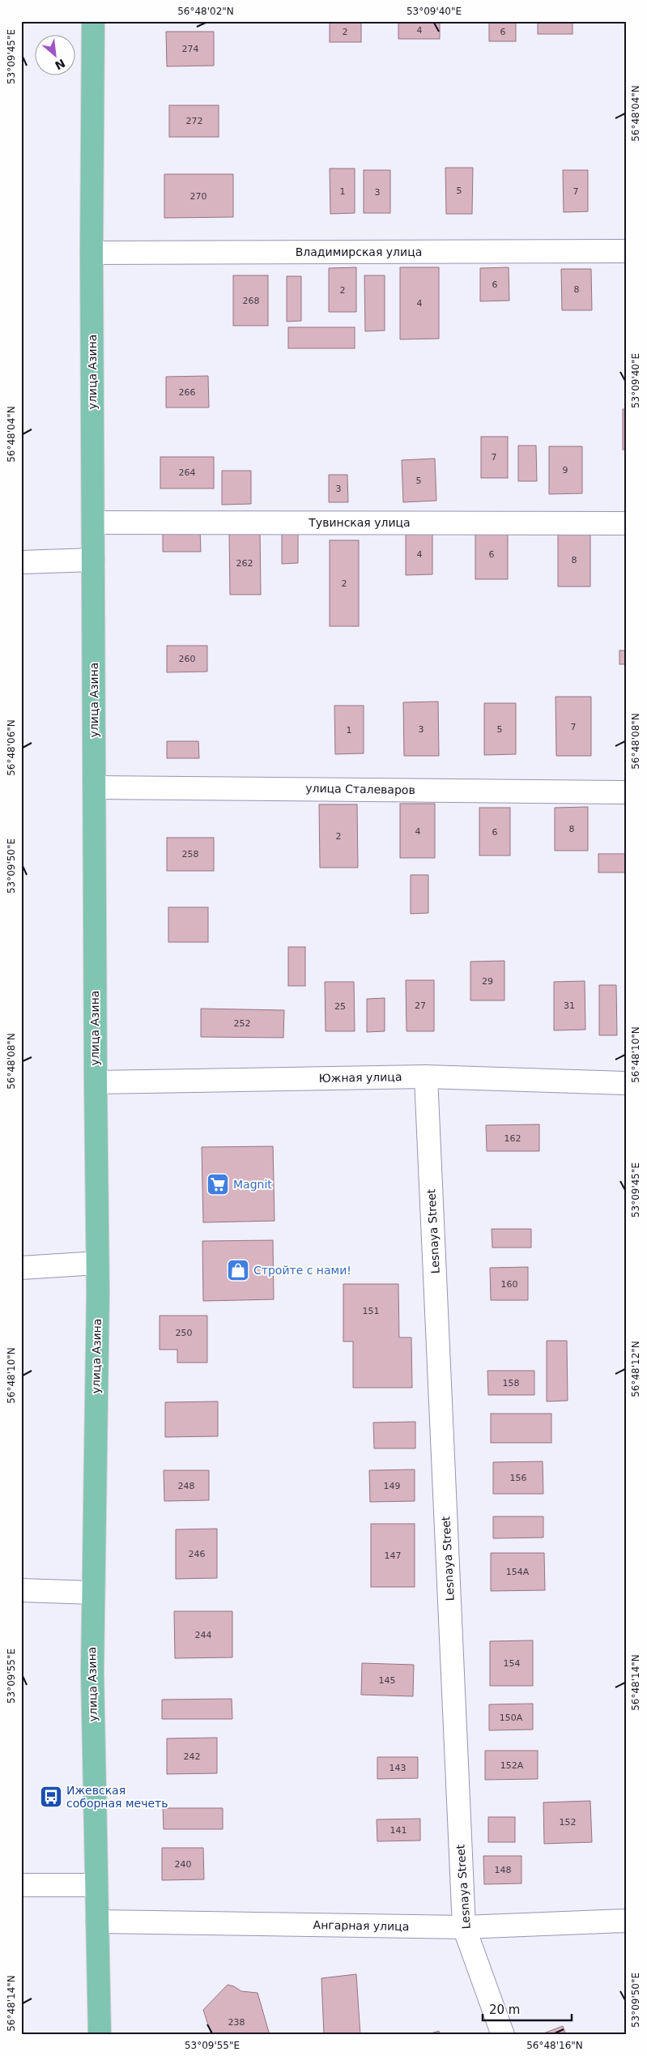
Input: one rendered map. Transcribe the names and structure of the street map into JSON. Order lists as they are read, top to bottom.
{
  "streets": {
    "main road": ["улица Азина"],
    "street": [
      "Владимирская улица",
      "Тувинская улица",
      "улица Сталеваров",
      "Южная улица",
      "Lesnaya Street",
      "Ангарная улица"
    ]
  },
  "crossings": [
    ["Владимирская улица", "улица Азина"],
    ["улица Азина", "Тувинская улица"],
    ["улица Азина", "улица Сталеваров"],
    ["улица Азина", "Южная улица"],
    ["улица Азина", "Ангарная улица"],
    ["Южная улица", "Lesnaya Street"],
    ["Lesnaya Street", "Ангарная улица"]
  ],
  "places": {
    "supermarket": ["Magnit"],
    "shop": ["Стройте с нами!"],
    "bus stop": ["Ижевская соборная мечеть"]
  },
  "house_numbers": [
    "4",
    "2",
    "6",
    "274",
    "272",
    "5",
    "1",
    "7",
    "3",
    "270",
    "6",
    "8",
    "2",
    "268",
    "4",
    "266",
    "7",
    "9",
    "264",
    "5",
    "3",
    "4",
    "6",
    "8",
    "262",
    "2",
    "260",
    "7",
    "3",
    "5",
    "1",
    "8",
    "4",
    "6",
    "2",
    "258",
    "29",
    "27",
    "31",
    "25",
    "252",
    "162",
    "160",
    "151",
    "250",
    "158",
    "156",
    "248",
    "149",
    "246",
    "147",
    "154А",
    "244",
    "154",
    "145",
    "150А",
    "242",
    "152А",
    "143",
    "152",
    "141",
    "240",
    "148",
    "238"
  ],
  "scale_bar": "20 m",
  "north": "bottom right",
  "coordinates": [
    "56°48'02\"N",
    "53°09'40\"E",
    "53°09'45\"E",
    "56°48'04\"N",
    "56°48'08\"N",
    "56°48'06\"N",
    "53°09'50\"E",
    "56°48'10\"N",
    "56°48'12\"N",
    "53°09'55\"E",
    "56°48'14\"N",
    "56°48'16\"N"
  ]
}
